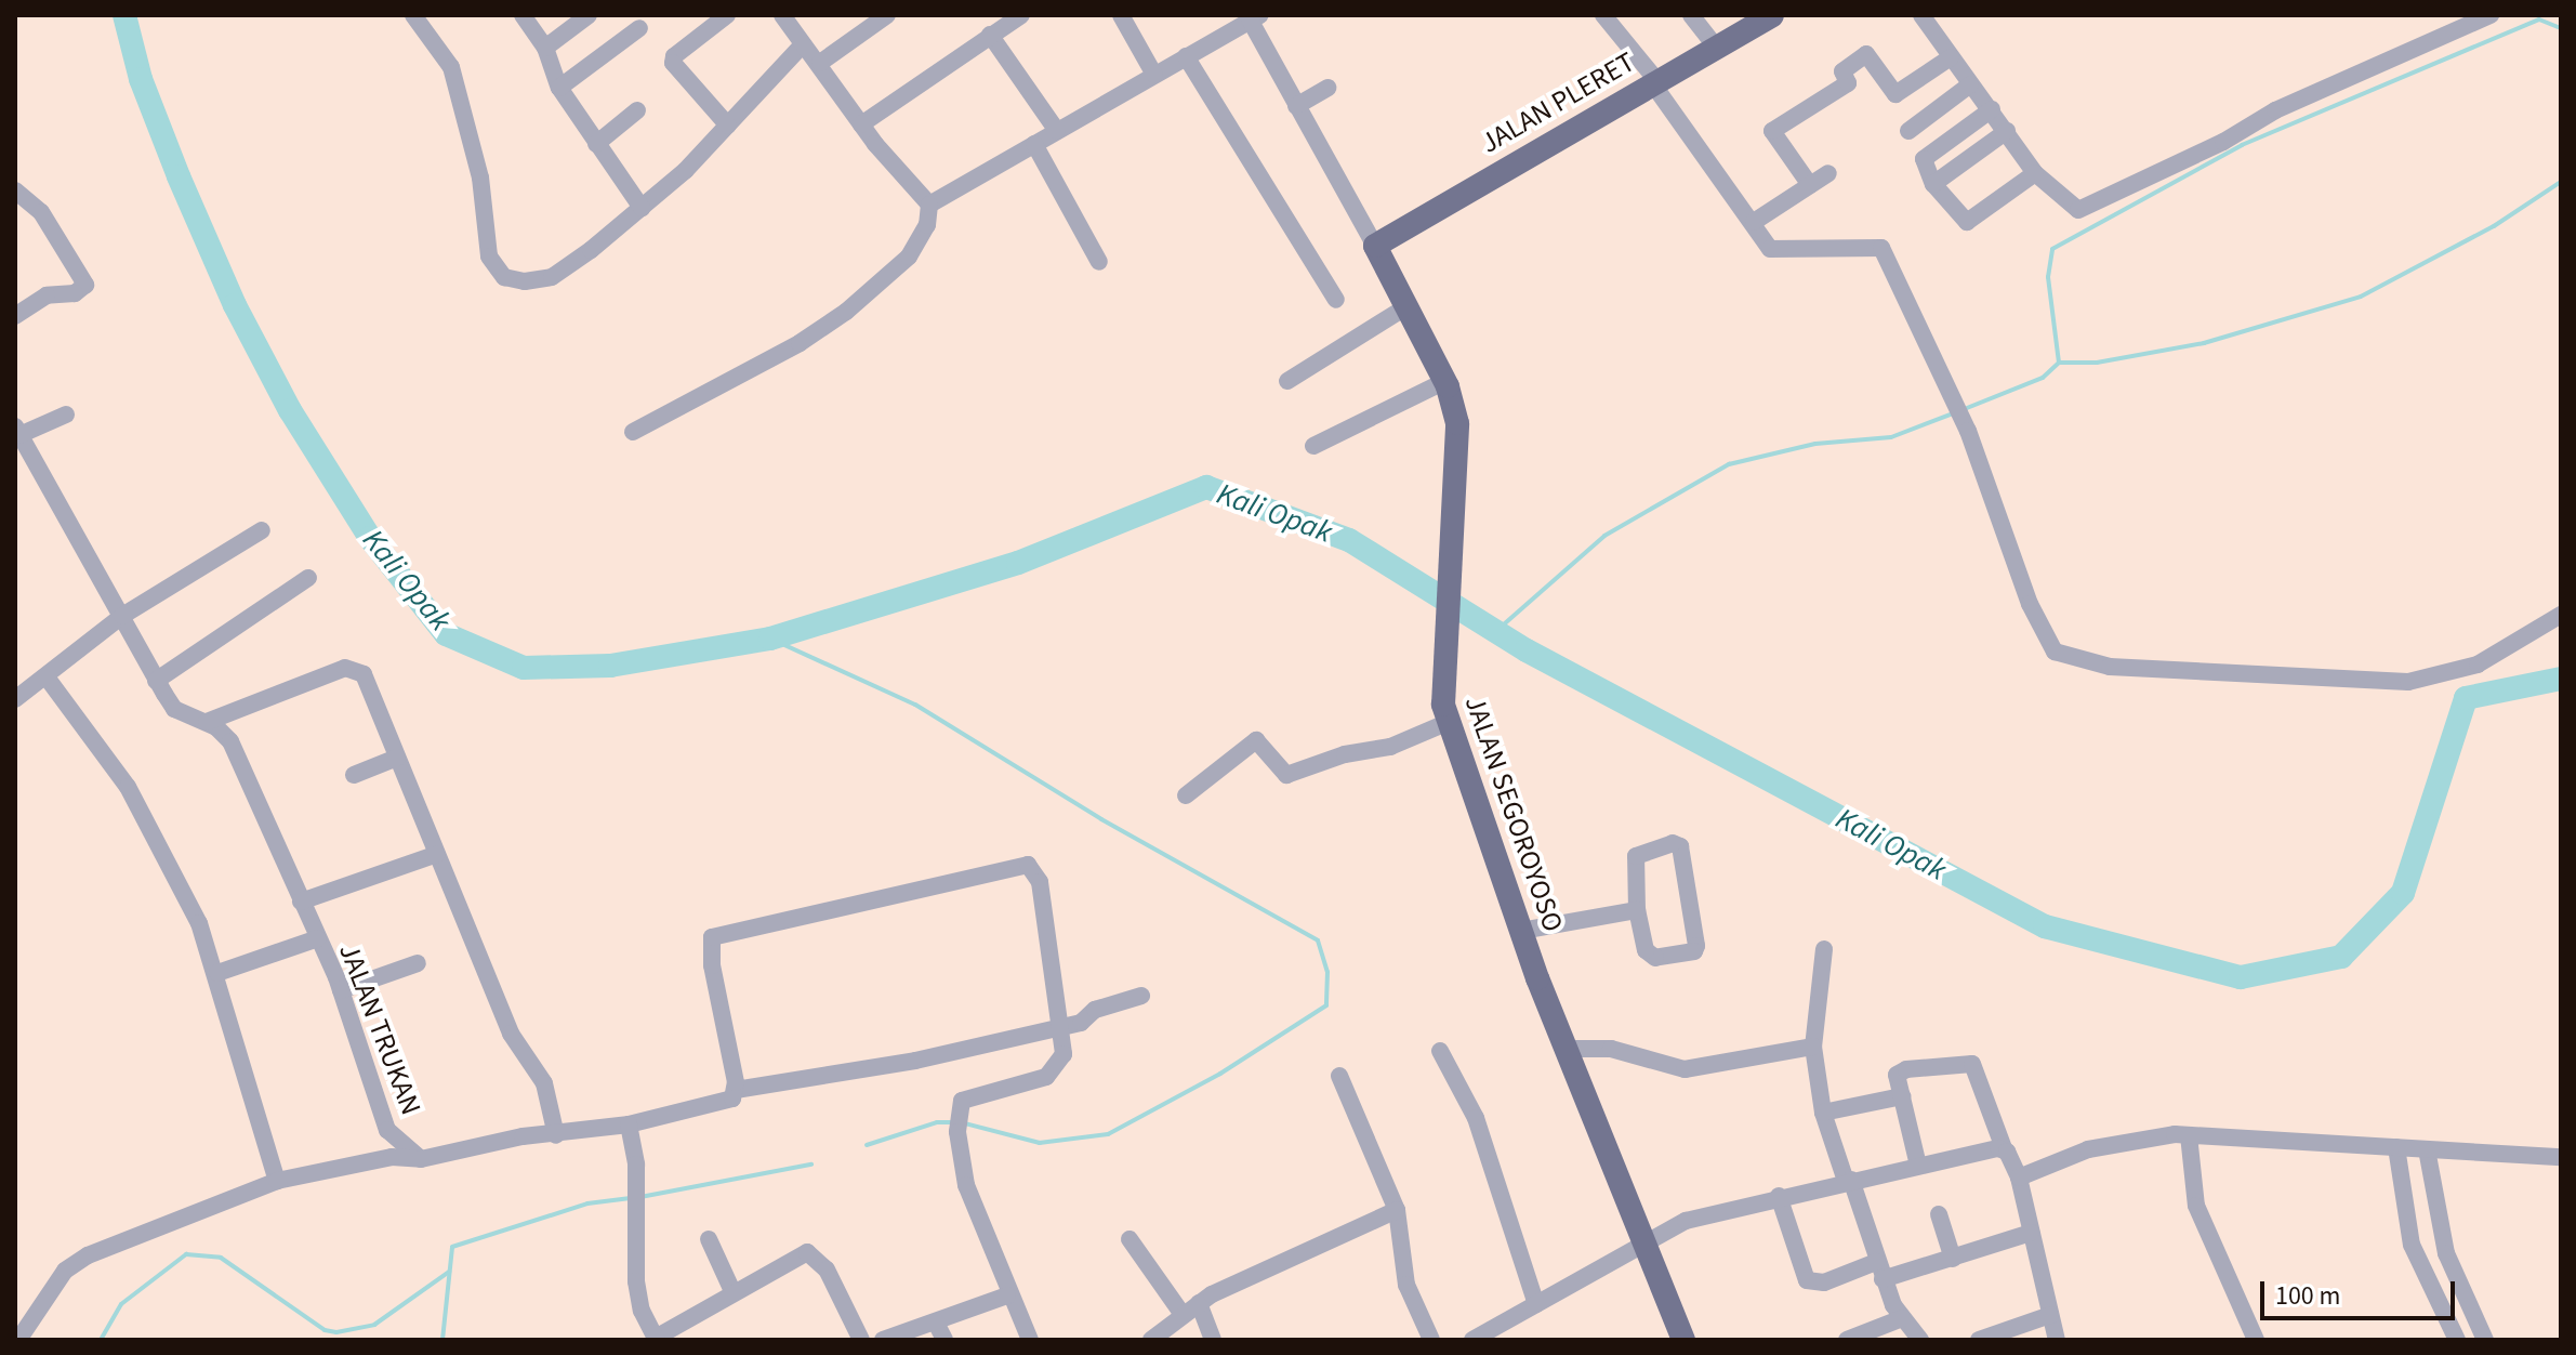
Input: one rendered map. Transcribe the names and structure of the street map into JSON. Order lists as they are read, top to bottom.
{
  "streets": {
    "main road": ["JALAN PLERET", "JALAN SEGOROYOSO"],
    "street": ["JALAN TRUKAN"]
  },
  "crossings": [
    ["JALAN PLERET", "JALAN SEGOROYOSO"]
  ],
  "water": ["Kali Opak"],
  "scale_bar": "100 m"
}
